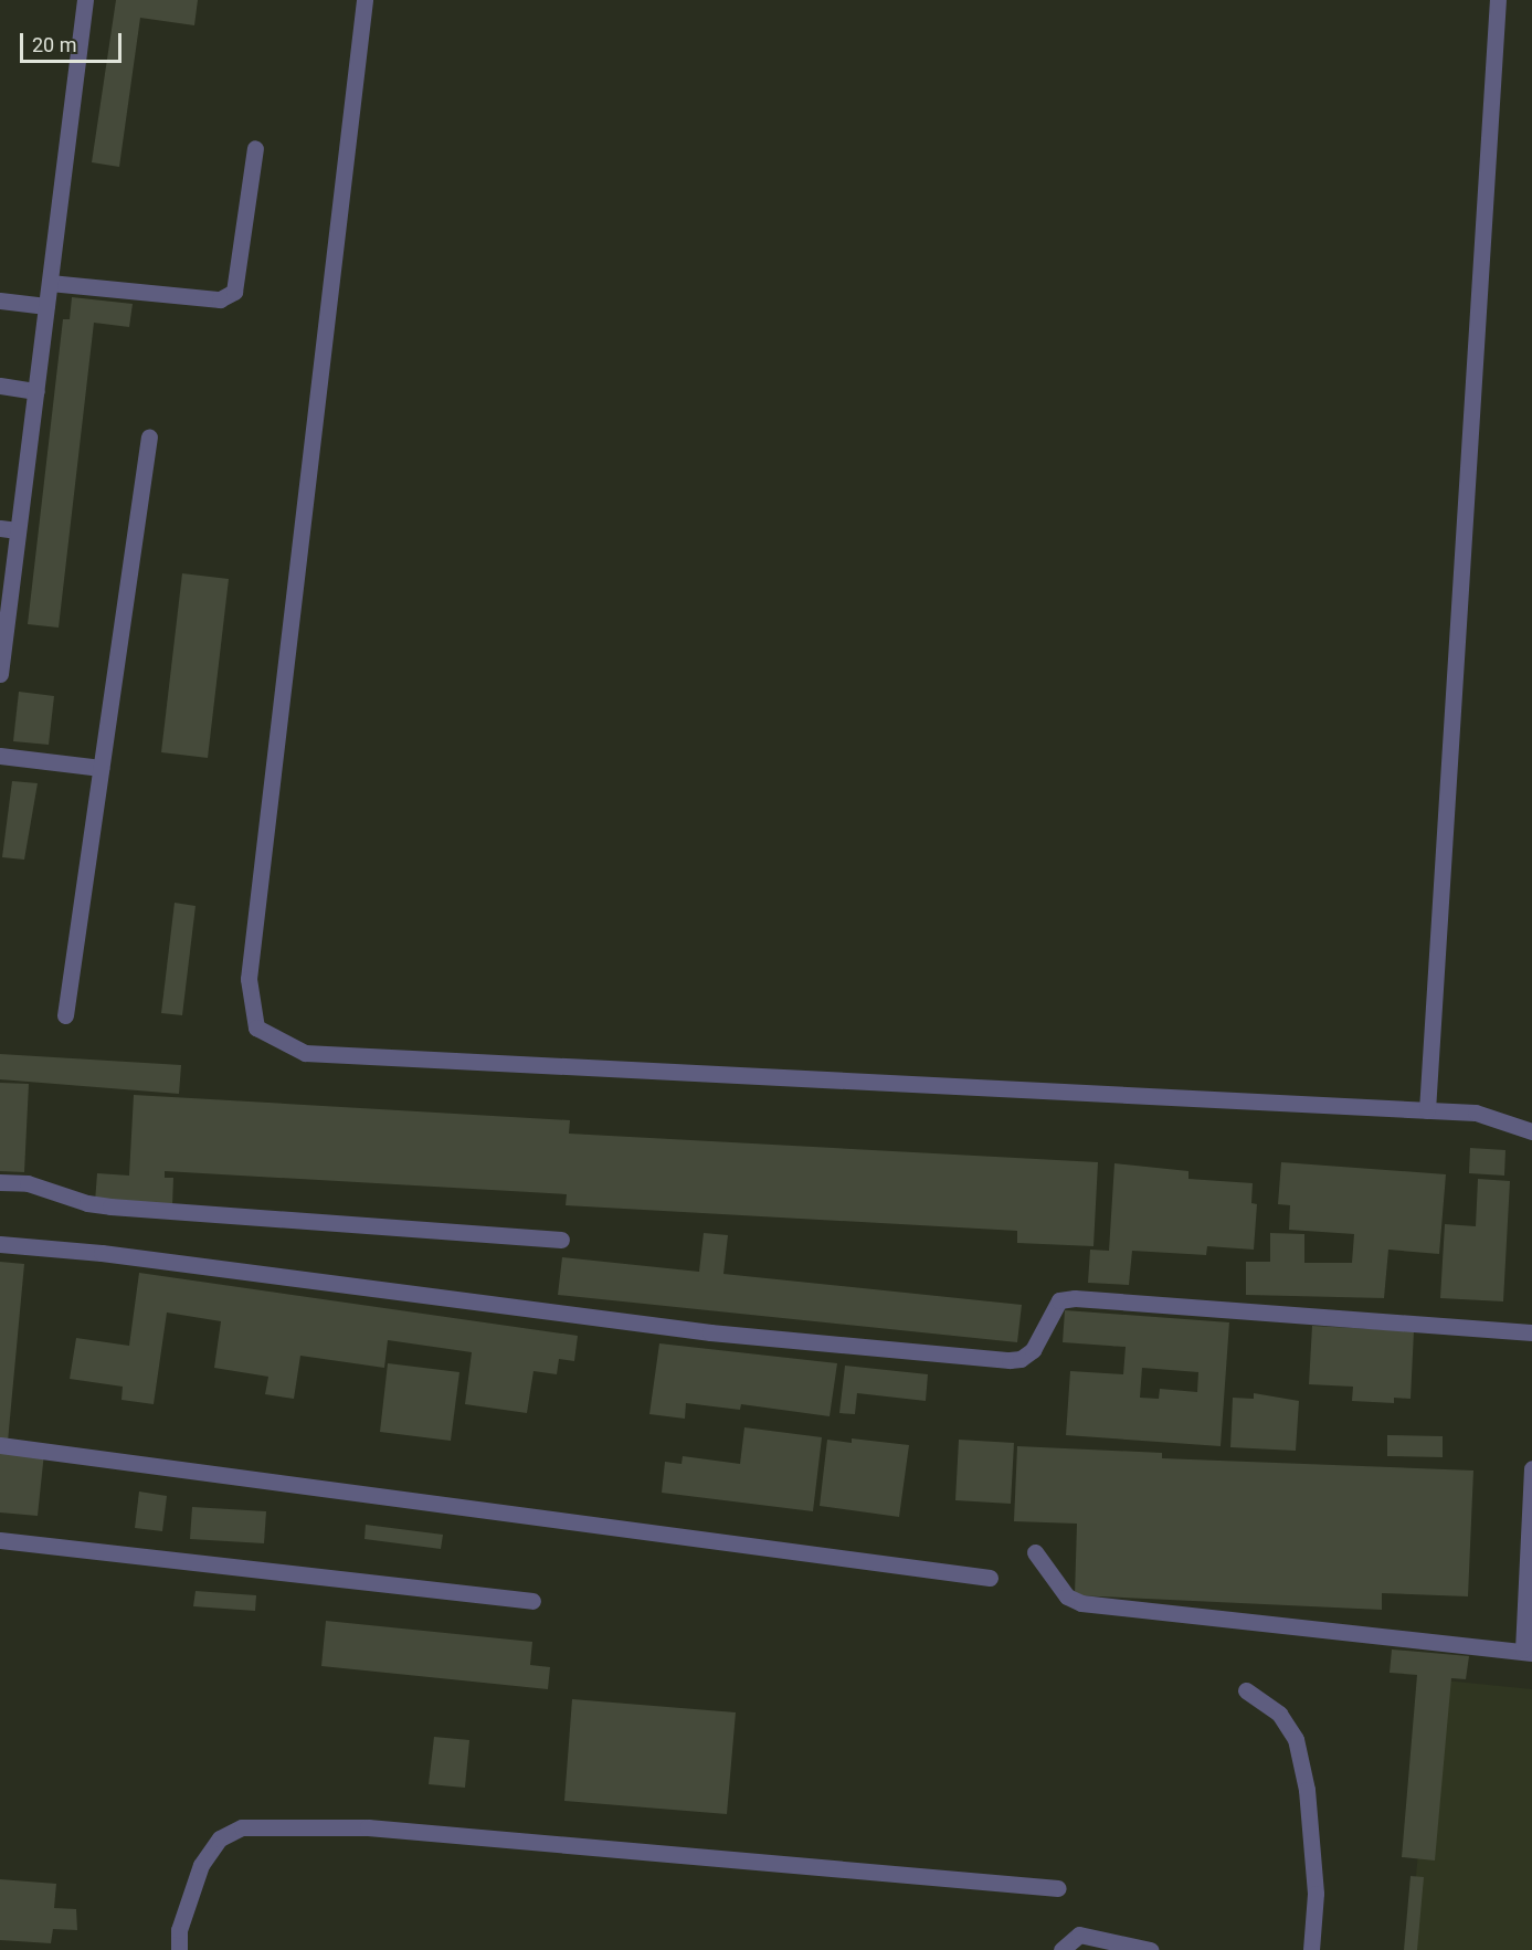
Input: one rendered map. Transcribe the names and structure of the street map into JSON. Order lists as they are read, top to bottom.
{
  "scale_bar": "20 m"
}
